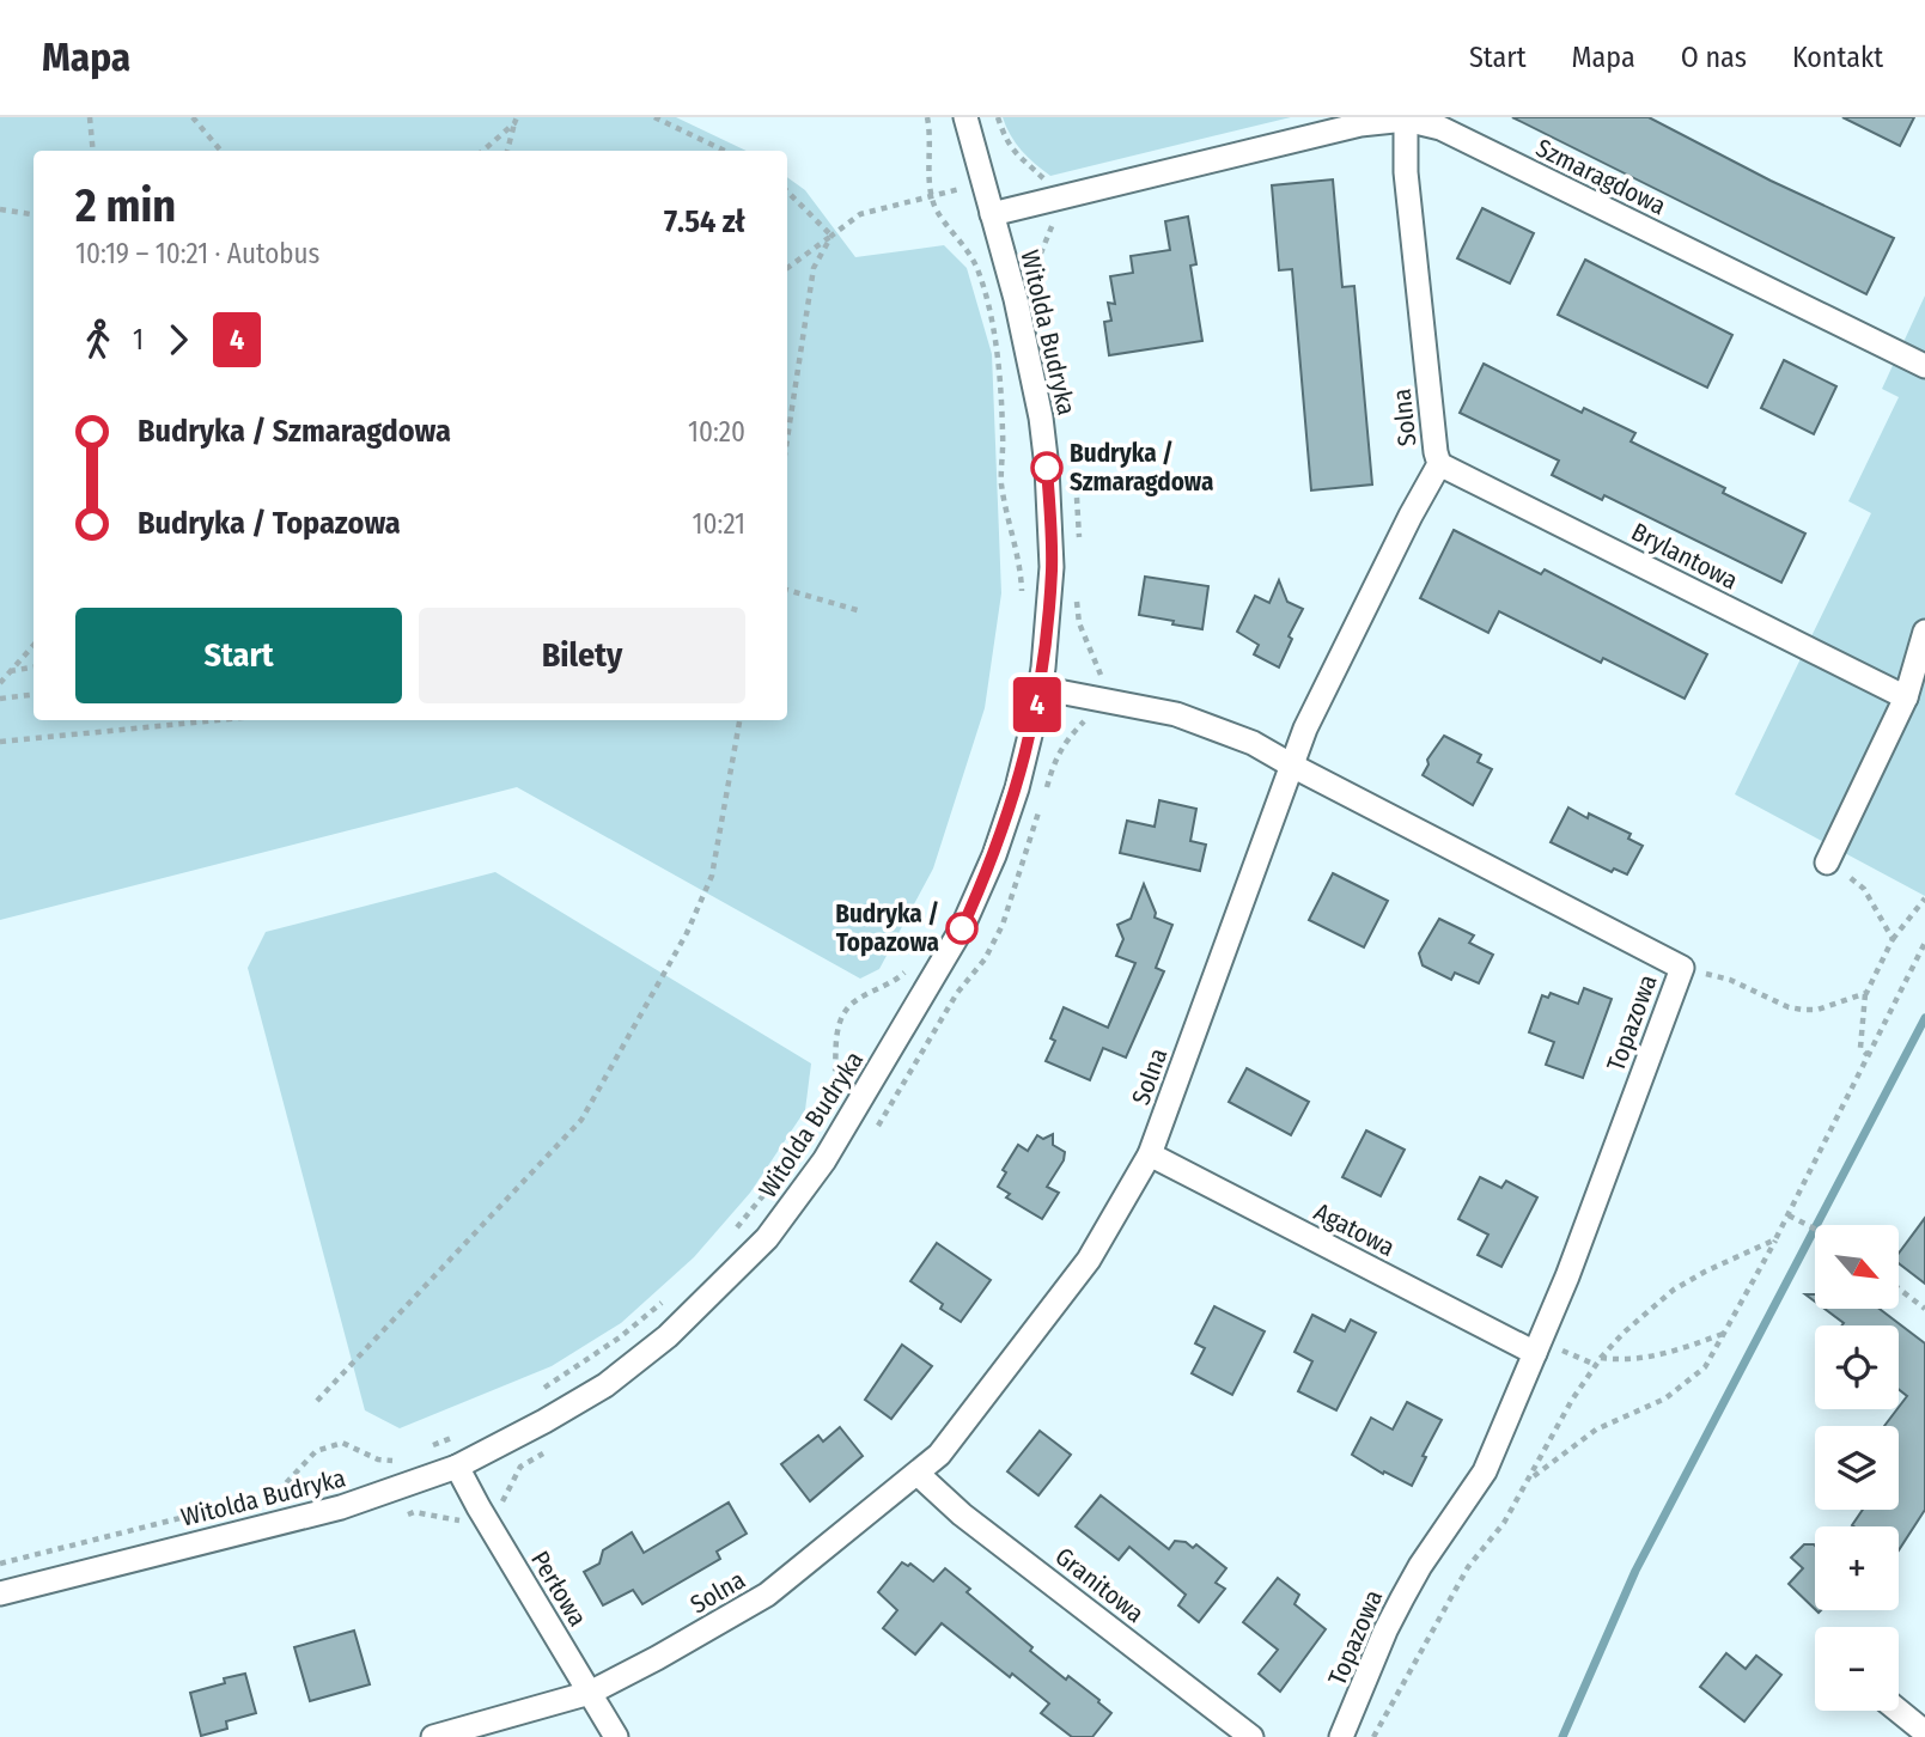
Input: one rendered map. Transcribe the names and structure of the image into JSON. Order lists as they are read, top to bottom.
{
  "streets": {
    "street": [
      "Szmaragdowa",
      "Witolda Budryka",
      "Solna",
      "Brylantowa",
      "Topazowa",
      "Agatowa",
      "Granitowa",
      "Perłowa"
    ]
  },
  "crossings": [
    ["Szmaragdowa", "Witolda Budryka"],
    ["Szmaragdowa", "Solna"],
    ["Witolda Budryka", "Topazowa"],
    ["Witolda Budryka", "Perłowa"],
    ["Solna", "Brylantowa"],
    ["Solna", "Topazowa"],
    ["Solna", "Agatowa"],
    ["Solna", "Granitowa"],
    ["Solna", "Perłowa"],
    ["Topazowa", "Agatowa"]
  ],
  "places": ["Budryka / Szmaragdowa", "Budryka / Topazowa"],
  "lines": ["bus line 4"],
  "north": "bottom right",
  "page": {
    "header": "Mapa",
    "nav": [
      "Start",
      "Mapa",
      "O nas",
      "Kontakt"
    ],
    "on_map": "4",
    "heading": ["2 min", "10:19 – 10:21 · Autobus", "7.54 zł"],
    "legs": ["1", "4"],
    "list": [
      {
        "name": "Budryka / Szmaragdowa",
        "value": "10:20"
      },
      {
        "name": "Budryka / Topazowa",
        "value": "10:21"
      }
    ],
    "buttons": ["Start", "Bilety"],
    "map_buttons": ["+", "−"]
  }
}
